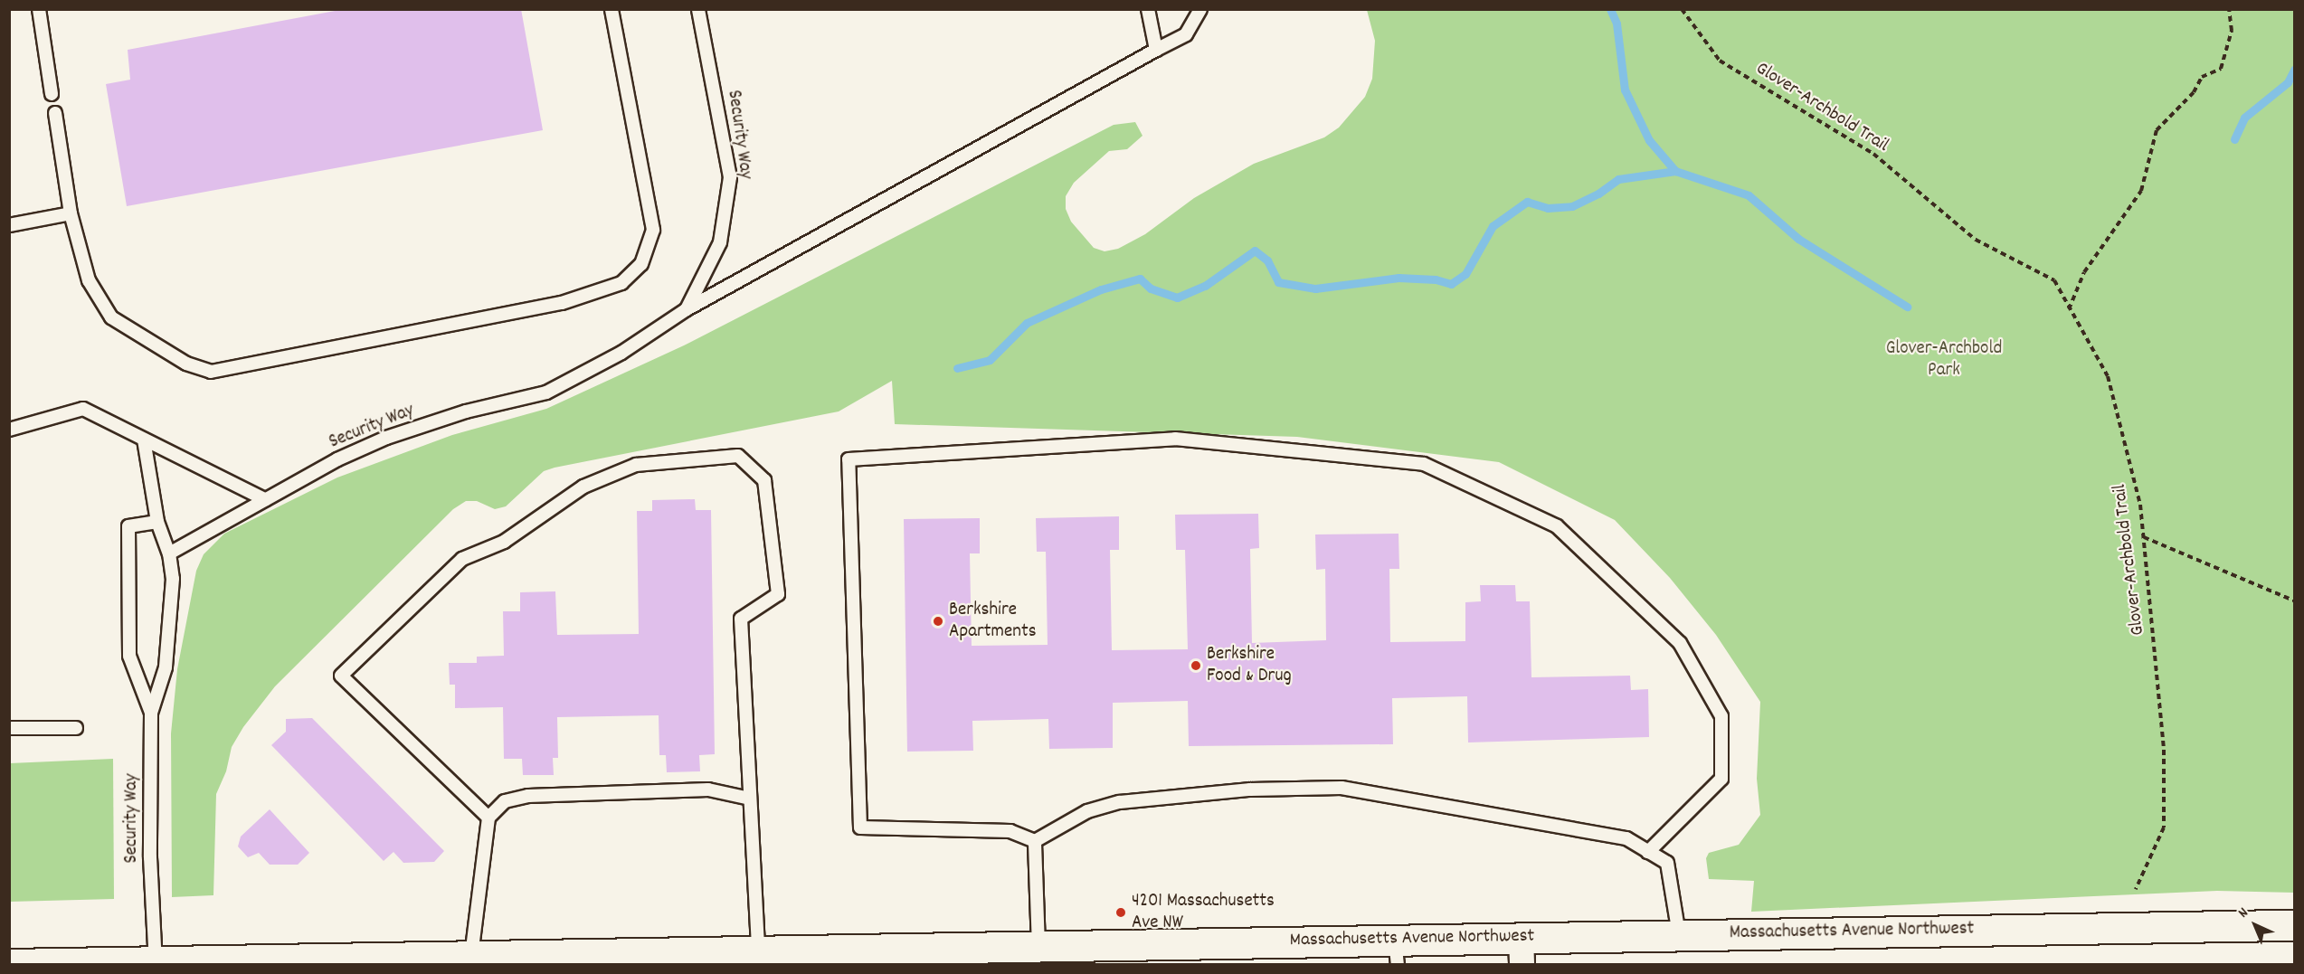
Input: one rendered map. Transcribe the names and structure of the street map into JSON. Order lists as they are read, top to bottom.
{
  "streets": {
    "main road": ["Massachusetts Avenue Northwest"],
    "lane": ["Security Way"],
    "path": ["Glover-Archbold Trail"]
  },
  "crossings": [
    ["Security Way", "Massachusetts Avenue Northwest"]
  ],
  "parks": ["Glover-Archbold Park"],
  "places": ["Berkshire Apartments", "Berkshire Food & Drug", "4201 Massachusetts Ave NW"],
  "north": "top left"
}
